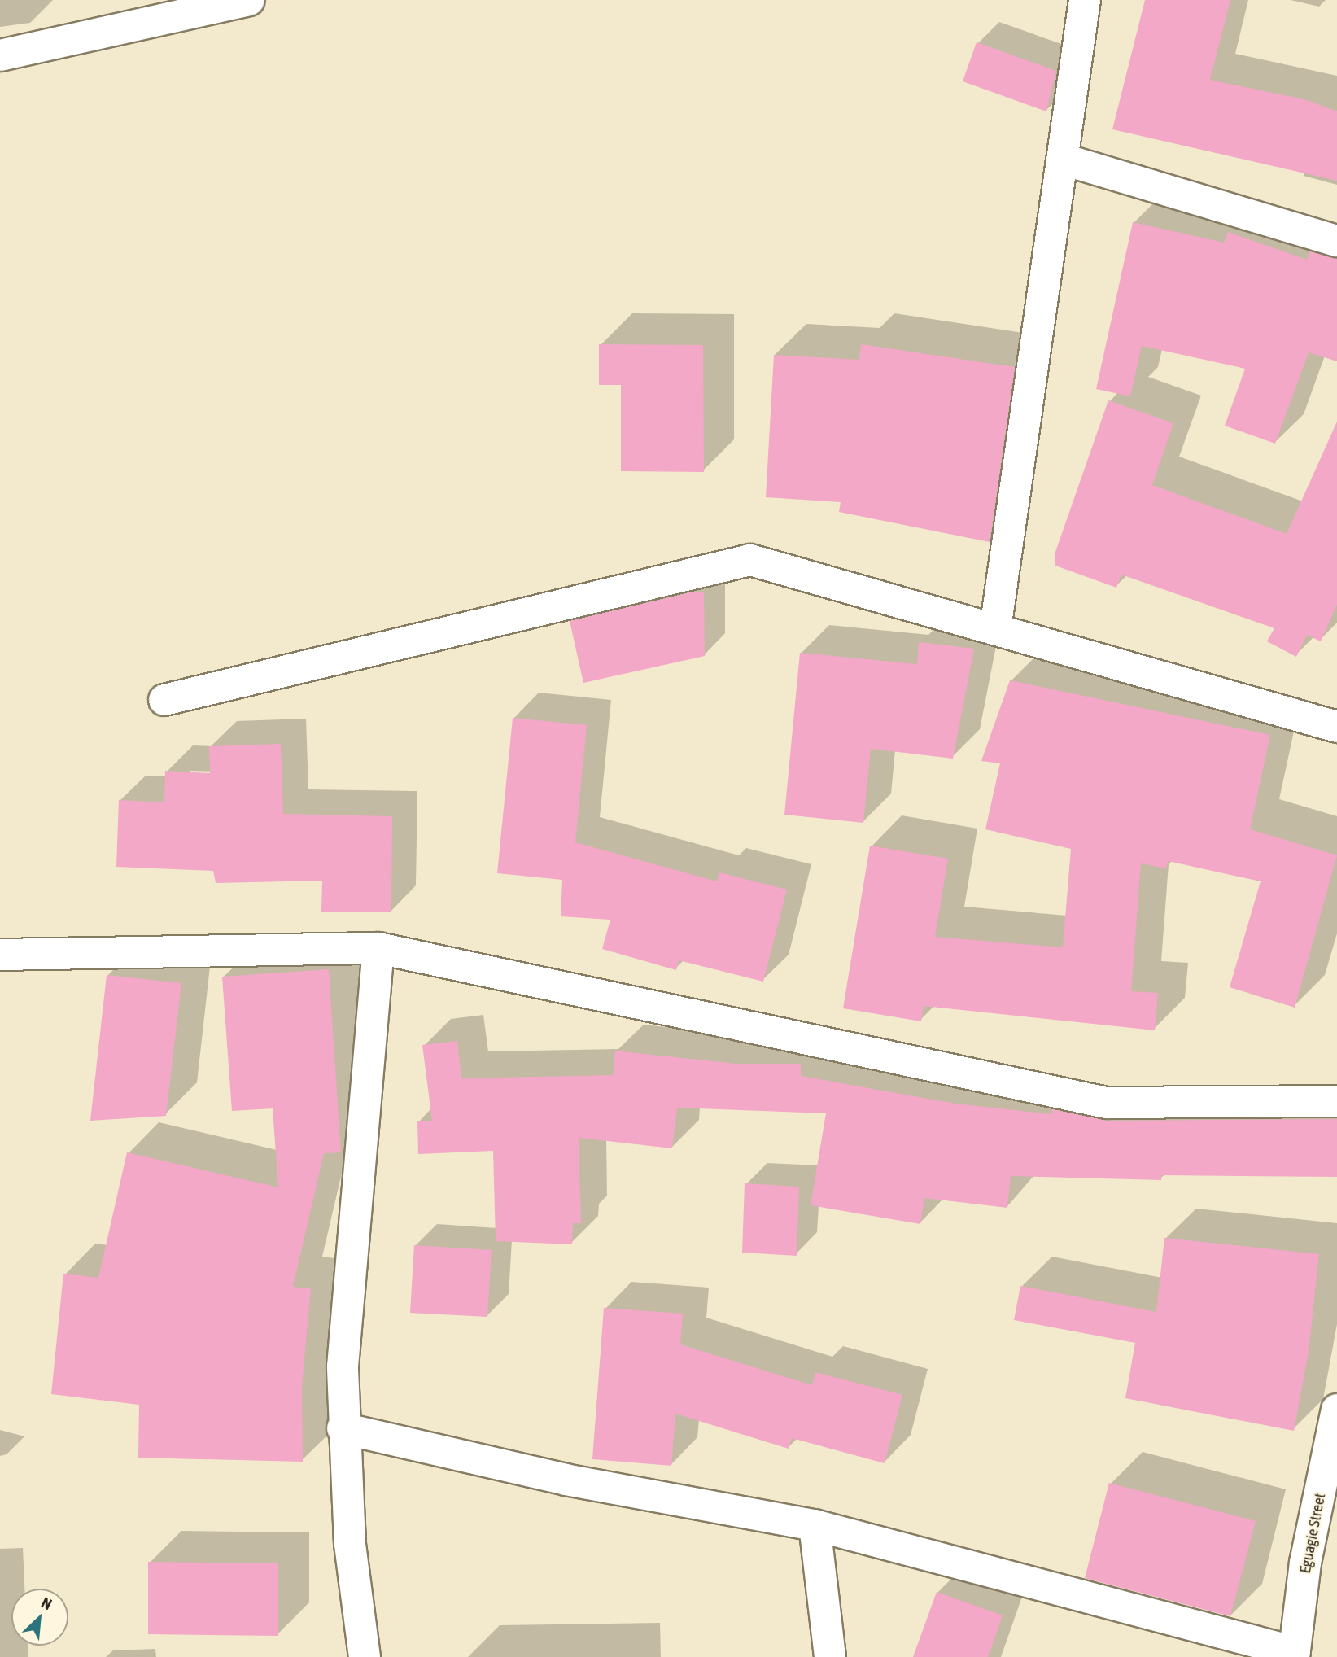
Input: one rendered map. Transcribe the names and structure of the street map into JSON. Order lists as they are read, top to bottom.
{
  "streets": {
    "street": ["Eguagie Street"]
  },
  "north": "top right"
}
